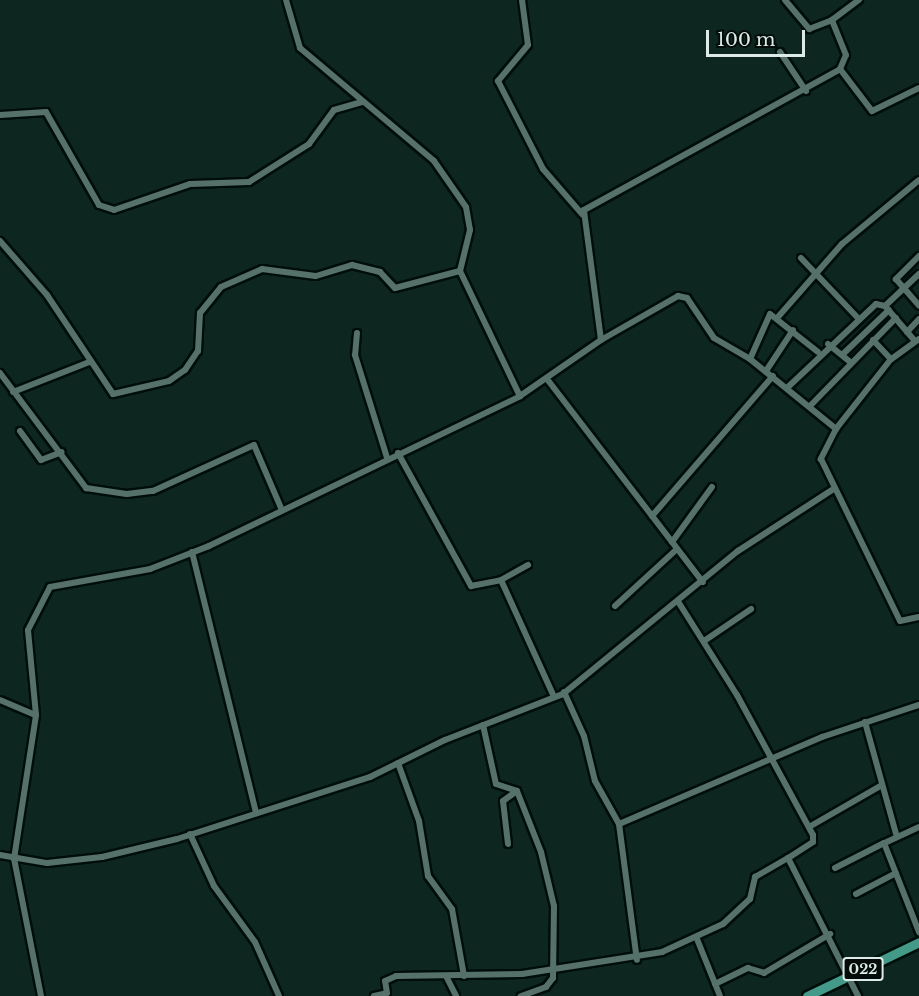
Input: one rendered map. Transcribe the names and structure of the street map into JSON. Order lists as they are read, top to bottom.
{
  "streets": {
    "main road": ["022"]
  },
  "scale_bar": "100 m"
}
